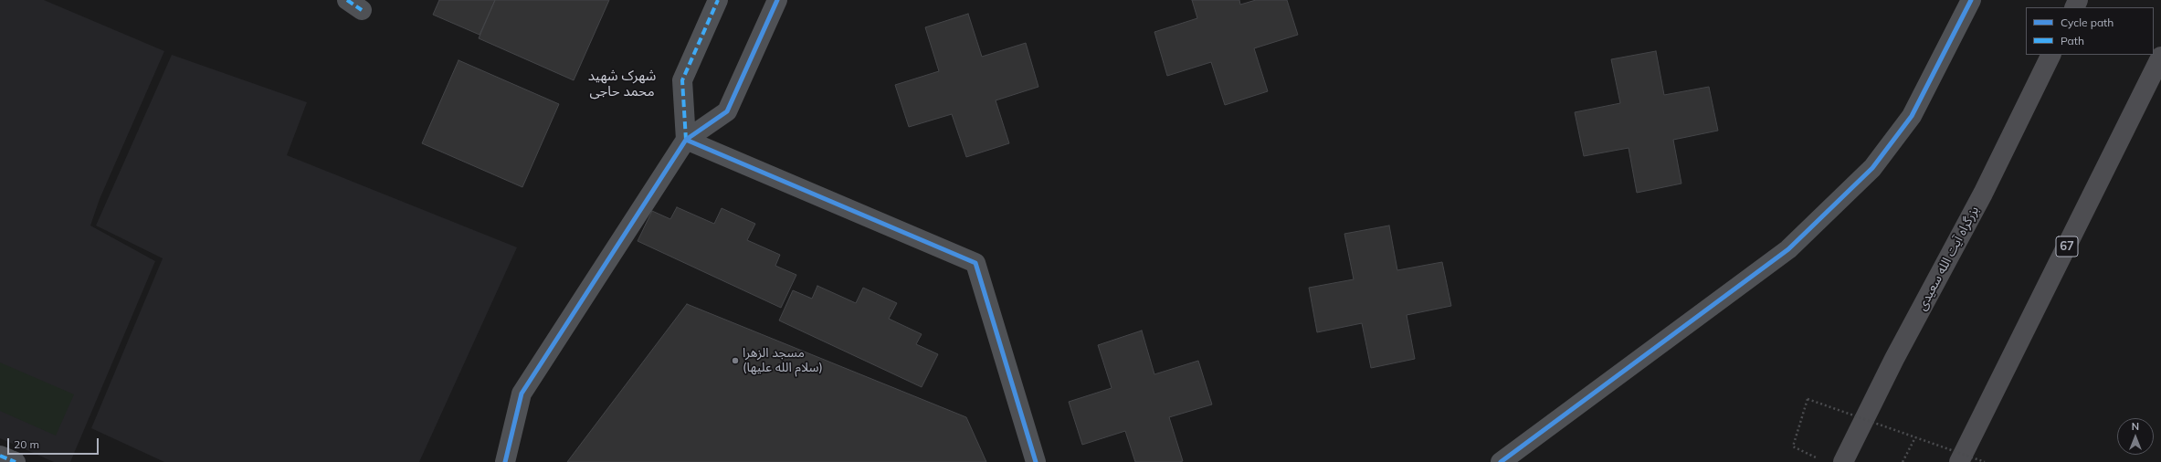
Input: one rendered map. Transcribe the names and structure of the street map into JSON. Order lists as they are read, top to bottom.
{
  "streets": {
    "highway": ["67", "بزرگراه آیت الله سعیدی"]
  },
  "districts": ["شهرک شهید محمد حاجی"],
  "places": ["مسجد الزهرا (سلام الله علیها)"],
  "legend": ["Cycle path", "Path"],
  "scale_bar": "20 m",
  "north": "top"
}
